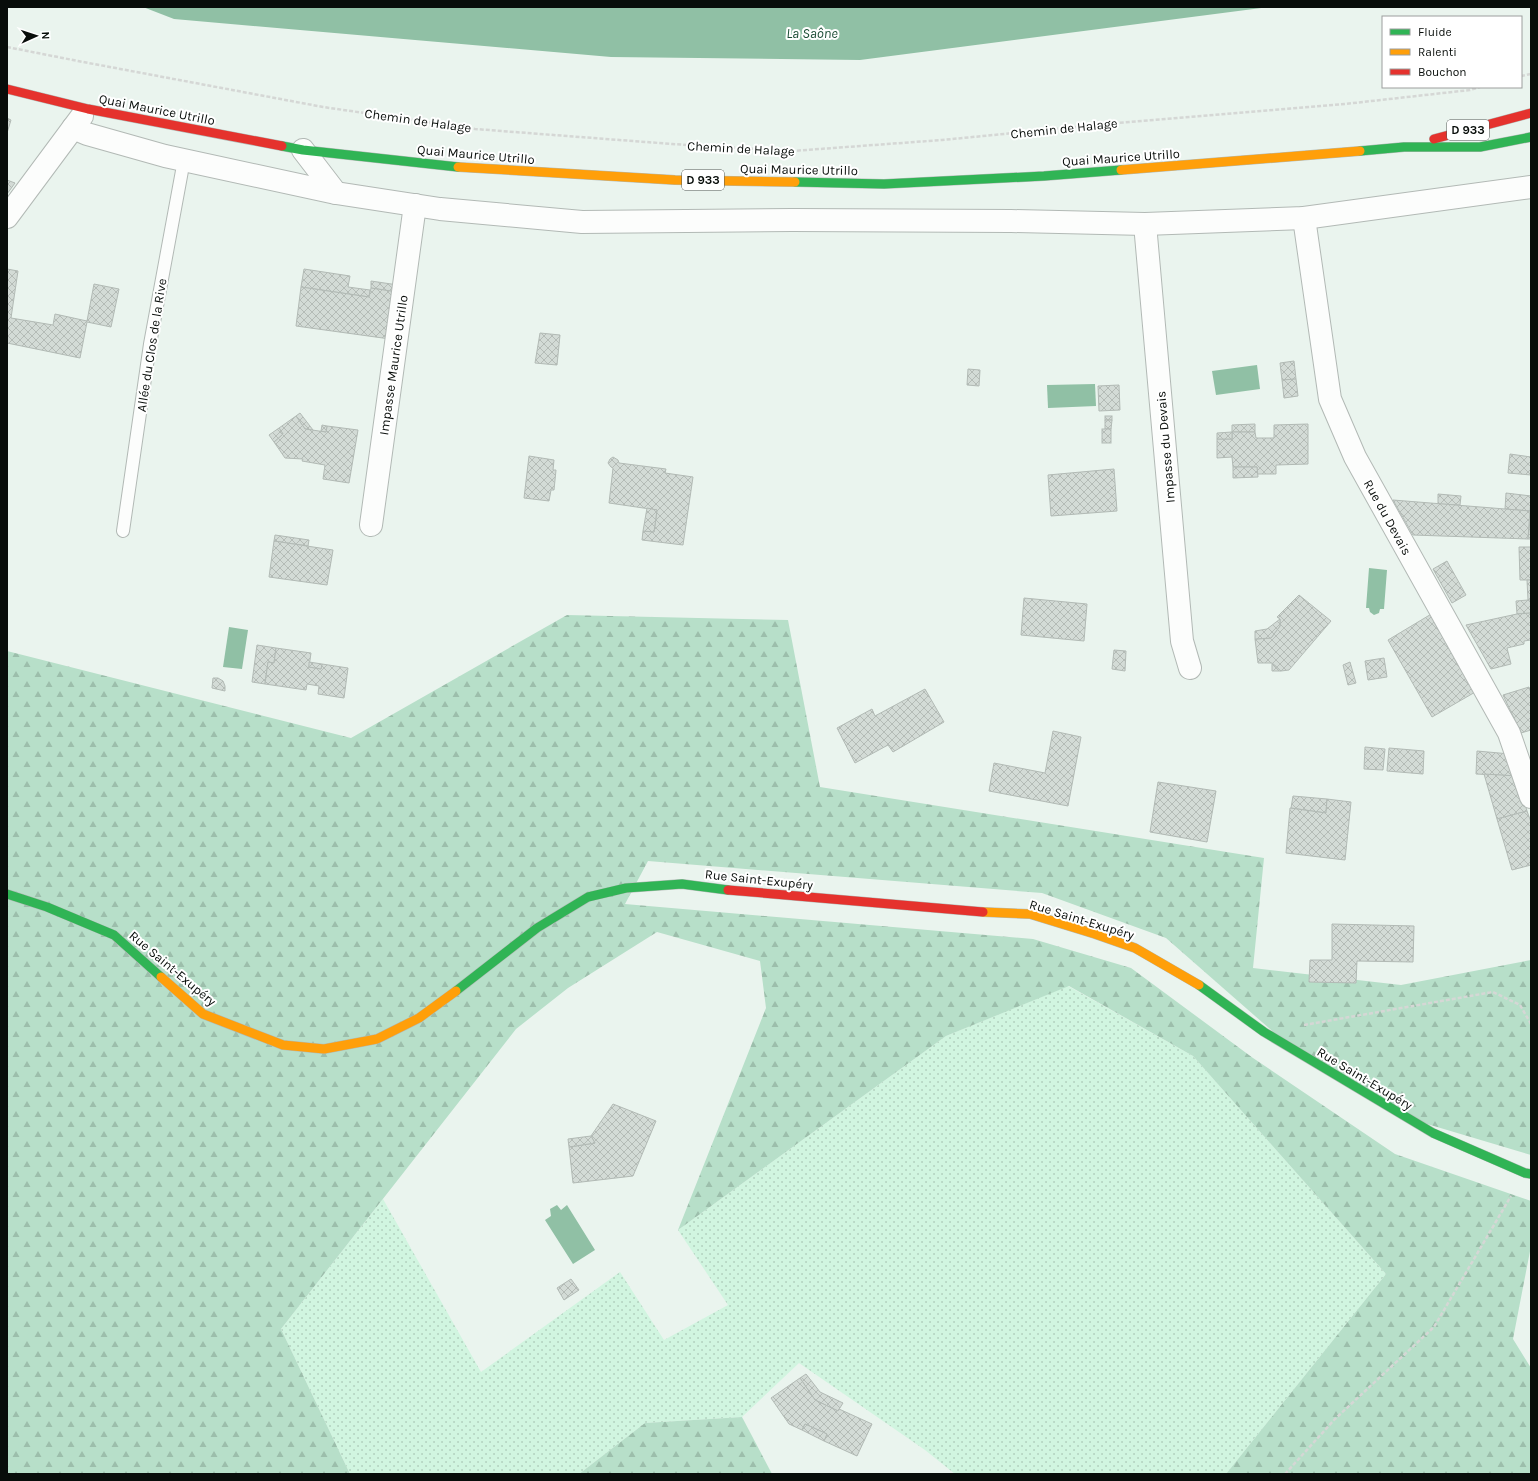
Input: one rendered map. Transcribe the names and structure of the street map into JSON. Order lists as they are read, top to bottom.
{
  "streets": {
    "street": [
      "Quai Maurice Utrillo",
      "D 933",
      "Impasse Maurice Utrillo",
      "Impasse du Devais",
      "Rue du Devais",
      "Rue Saint-Exupéry"
    ],
    "lane": ["Allée du Clos de la Rive"],
    "path": ["Chemin de Halage"]
  },
  "water": ["La Saône"],
  "legend": ["Fluide", "Ralenti", "Bouchon"],
  "north": "right"
}
